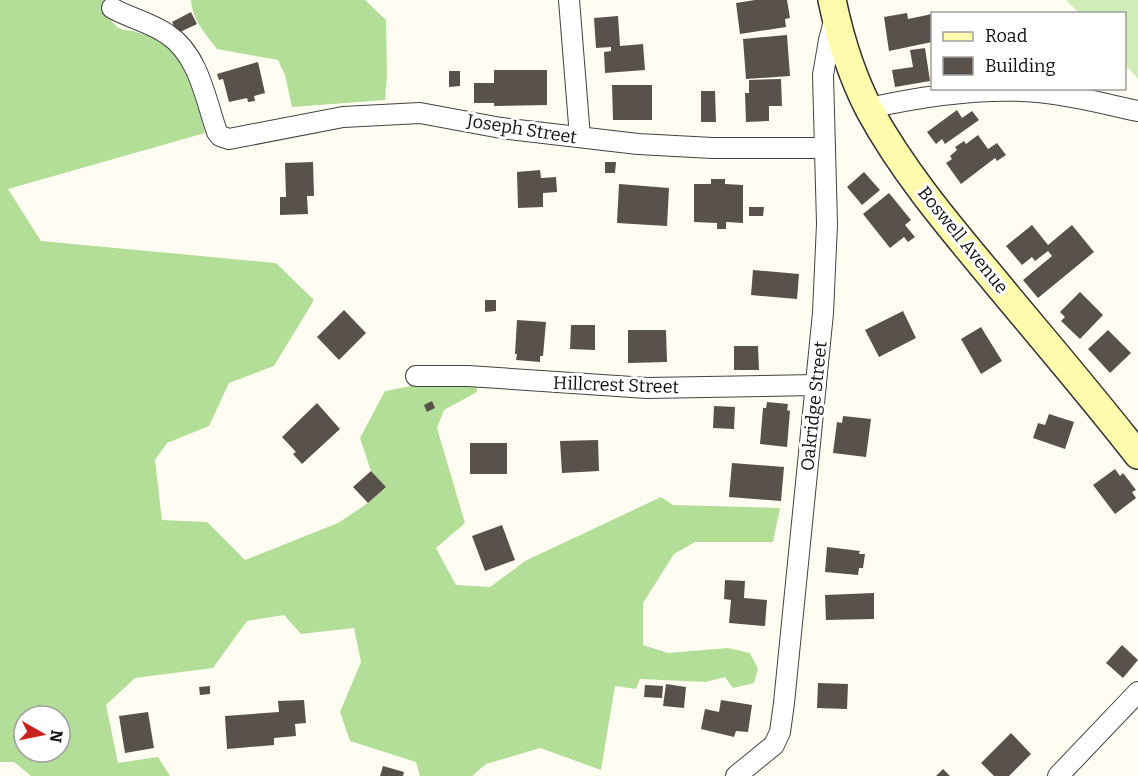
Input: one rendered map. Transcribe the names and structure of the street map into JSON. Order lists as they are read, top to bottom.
{
  "streets": {
    "street": [
      "Joseph Street",
      "Boswell Avenue",
      "Hillcrest Street",
      "Oakridge Street"
    ]
  },
  "crossings": [
    ["Joseph Street", "Oakridge Street"],
    ["Boswell Avenue", "Oakridge Street"],
    ["Hillcrest Street", "Oakridge Street"]
  ],
  "legend": ["Road", "Building"],
  "north": "right"
}
